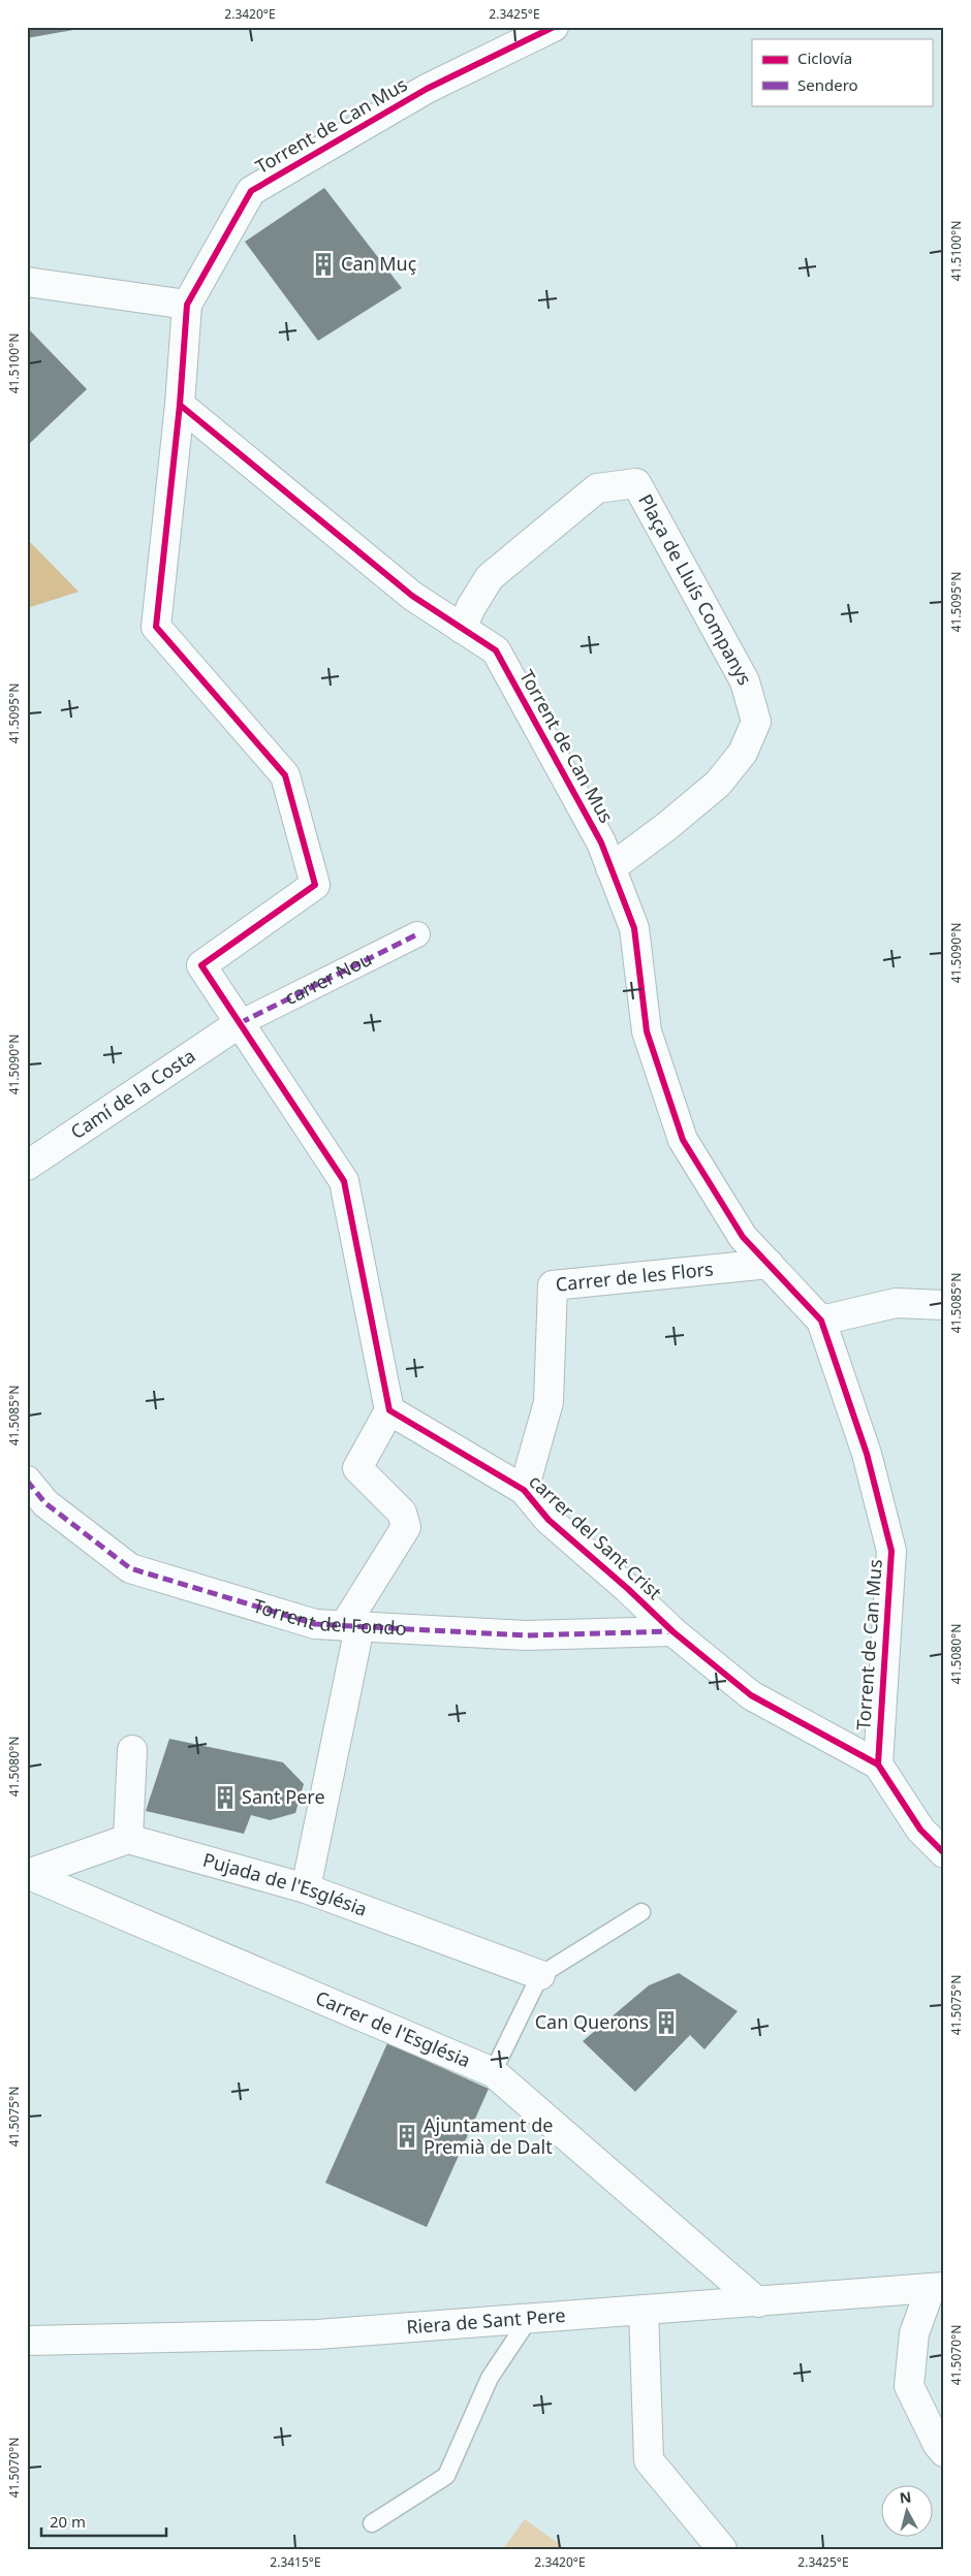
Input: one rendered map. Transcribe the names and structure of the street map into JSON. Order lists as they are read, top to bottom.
{
  "streets": {
    "street": [
      "Torrent de Can Mus",
      "Plaça de Lluís Companys",
      "carrer Nou",
      "Camí de la Costa",
      "Carrer de les Flors",
      "carrer del Sant Crist",
      "Torrent del Fondo",
      "Pujada de l'Església",
      "Carrer de l'Església",
      "Riera de Sant Pere"
    ]
  },
  "crossings": [
    ["Torrent de Can Mus", "Plaça de Lluís Companys"],
    ["Torrent de Can Mus", "Carrer de les Flors"],
    ["Torrent de Can Mus", "carrer del Sant Crist"],
    ["carrer Nou", "Camí de la Costa"],
    ["Carrer de les Flors", "carrer del Sant Crist"],
    ["carrer del Sant Crist", "Torrent del Fondo"],
    ["Carrer de l'Església", "Riera de Sant Pere"]
  ],
  "places": {
    "building": [
      "Can Muç",
      "Sant Pere",
      "Can Querons",
      "Ajuntament de Premià de Dalt"
    ]
  },
  "legend": ["Ciclovía", "Sendero"],
  "scale_bar": "20 m",
  "north": "top",
  "coordinates": [
    "2.3420°E",
    "2.3425°E",
    "41.5100°N",
    "41.5095°N",
    "41.5090°N",
    "41.5085°N",
    "41.5080°N",
    "41.5075°N",
    "41.5070°N",
    "2.3415°E"
  ]
}
